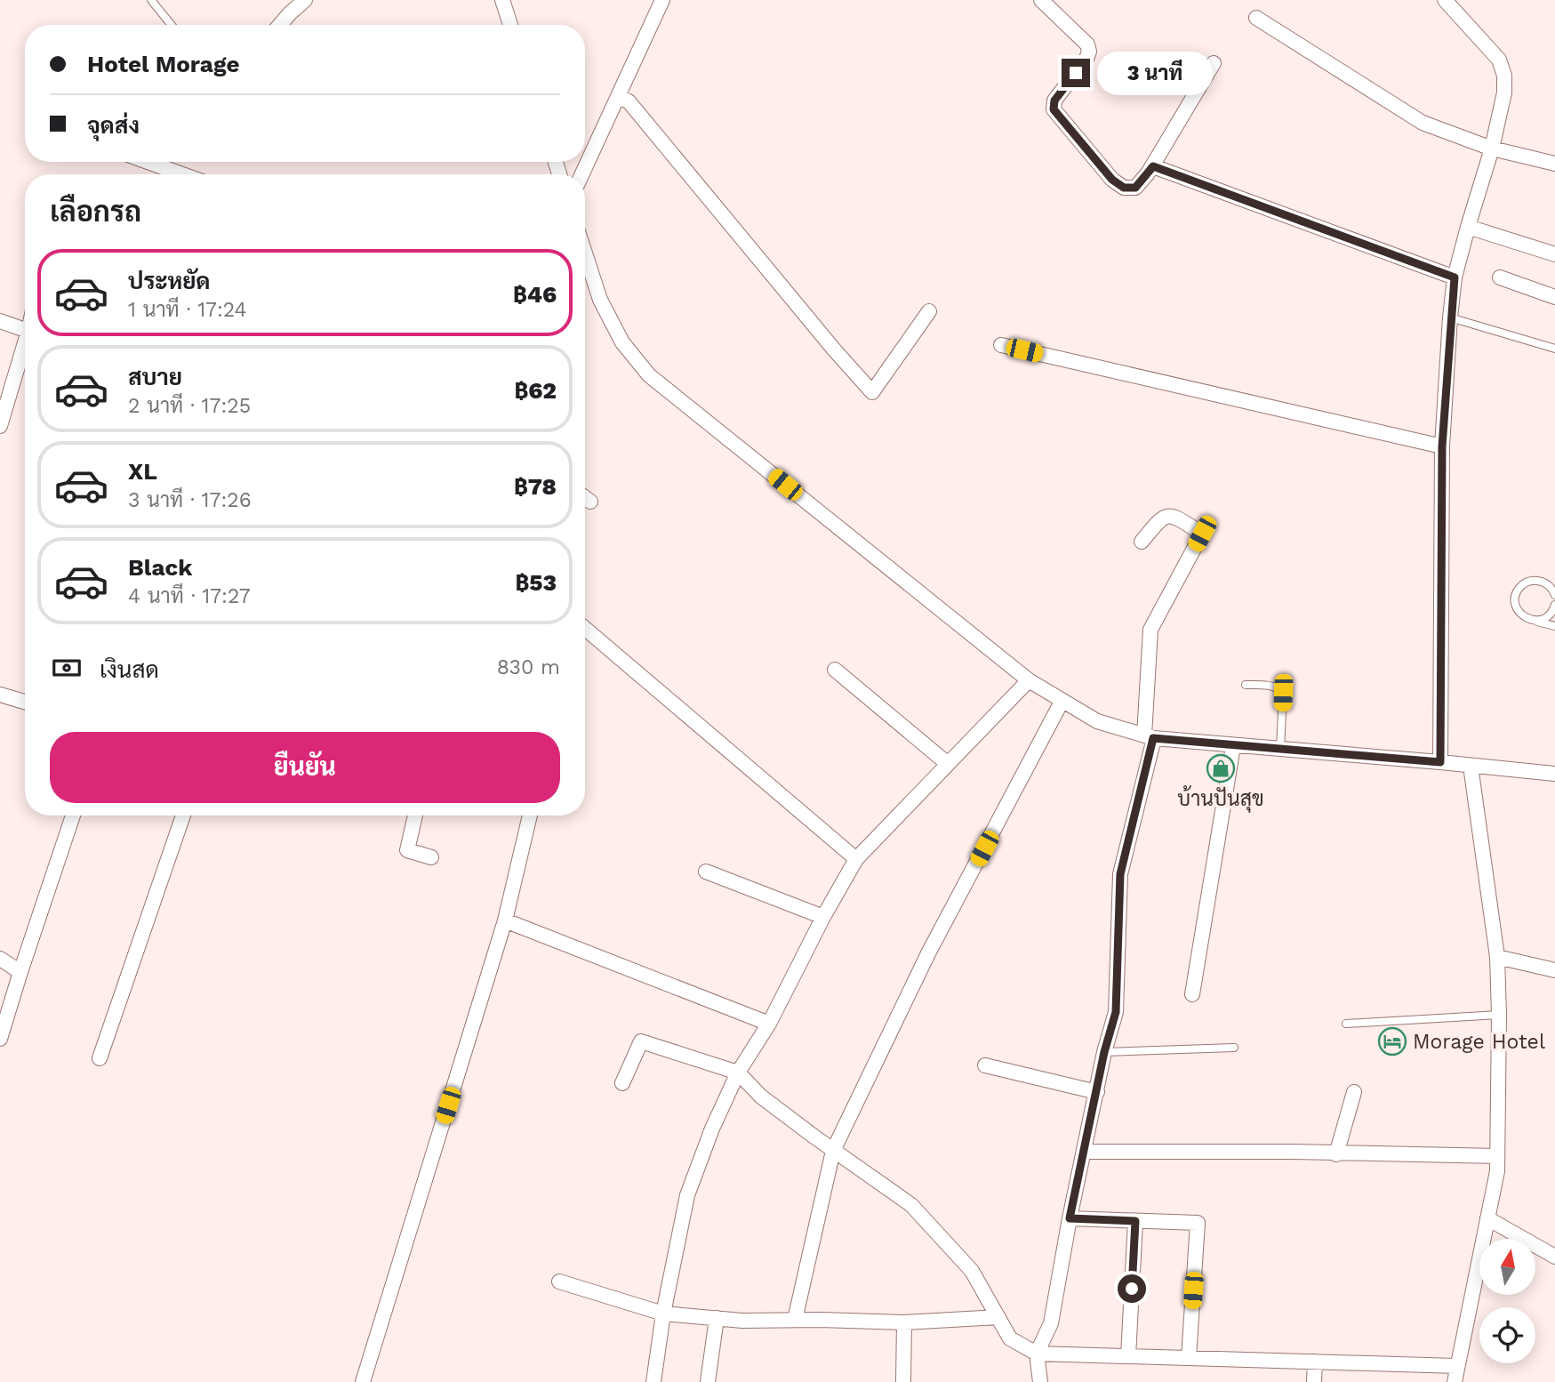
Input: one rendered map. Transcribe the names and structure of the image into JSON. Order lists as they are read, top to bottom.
{
  "places": {
    "shop": ["บ้านปันสุข"],
    "hotel": ["Morage Hotel"]
  },
  "north": "top",
  "page": {
    "banner": ["Hotel Morage", "จุดส่ง"],
    "bubble": "3 นาที",
    "heading": "เลือกรถ",
    "list": [
      {
        "name": "ประหยัด",
        "note": "1 นาที · 17:24",
        "value": "฿46"
      },
      {
        "name": "สบาย",
        "note": "2 นาที · 17:25",
        "value": "฿62"
      },
      {
        "name": "XL",
        "note": "3 นาที · 17:26",
        "value": "฿78"
      },
      {
        "name": "Black",
        "note": "4 นาที · 17:27",
        "value": "฿53"
      }
    ],
    "pay": ["เงินสด", "830 m"],
    "buttons": "ยืนยัน"
  }
}
